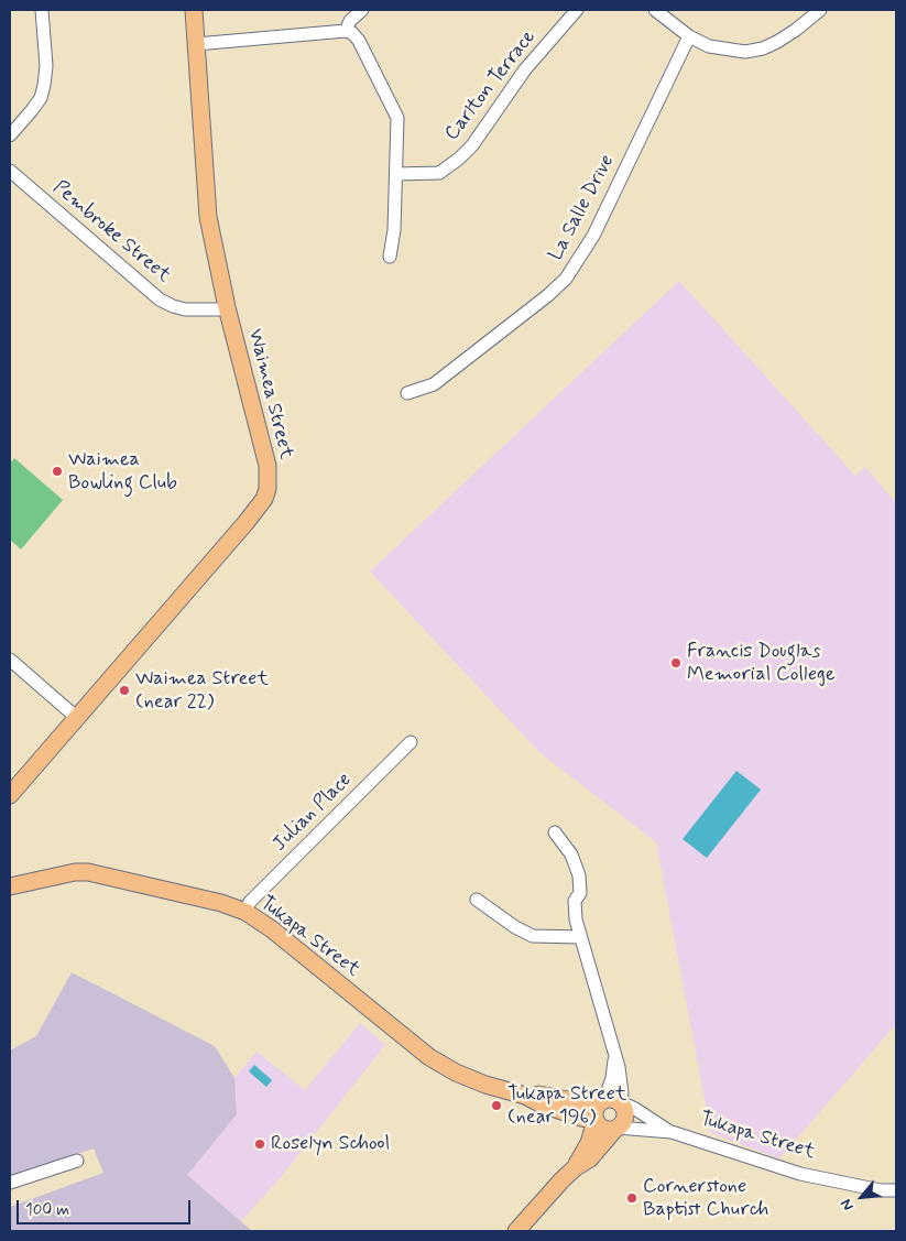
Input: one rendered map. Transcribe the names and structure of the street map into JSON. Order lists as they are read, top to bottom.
{
  "streets": {
    "main road": ["Waimea Street", "Tukapa Street"],
    "street": [
      "Carlton Terrace",
      "La Salle Drive",
      "Pembroke Street",
      "Julian Place"
    ]
  },
  "crossings": [
    ["Pembroke Street", "Waimea Street"],
    ["Julian Place", "Tukapa Street"]
  ],
  "places": [
    "Waimea Bowling Club",
    "Francis Douglas Memorial College",
    "Waimea Street (near 22)",
    "Tukapa Street (near 196)",
    "Roselyn School",
    "Cornerstone Baptist Church"
  ],
  "scale_bar": "100 m",
  "north": "bottom left"
}
